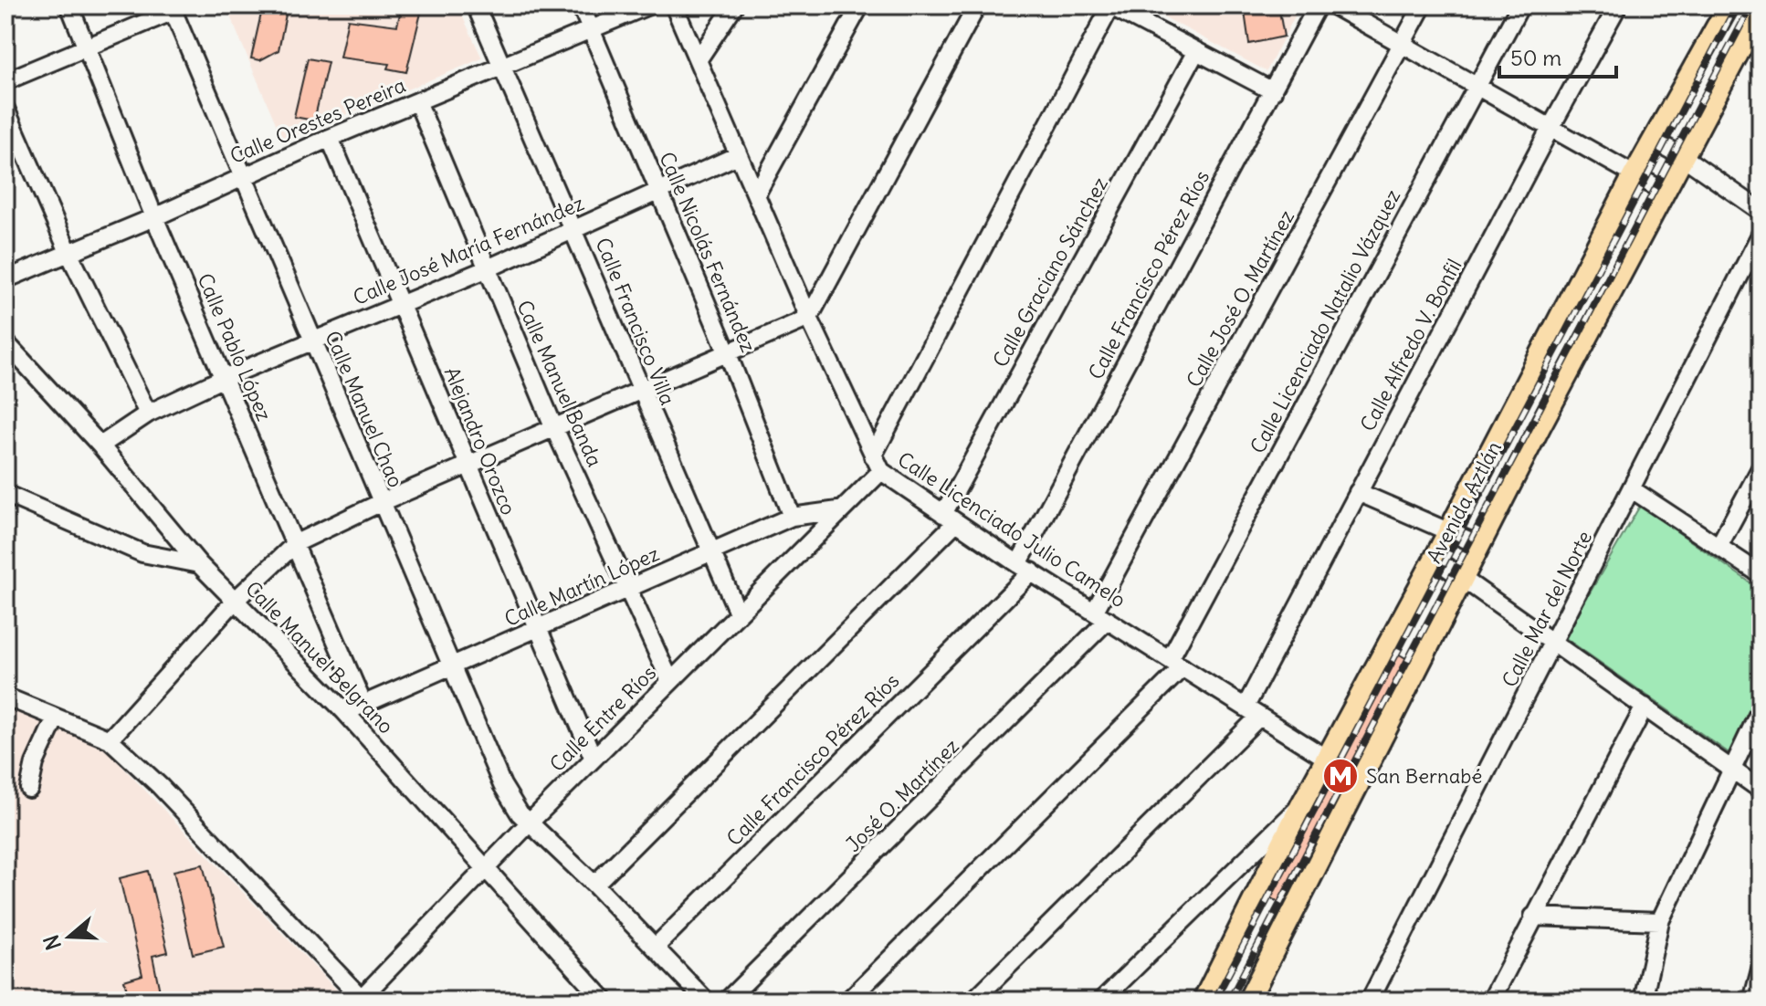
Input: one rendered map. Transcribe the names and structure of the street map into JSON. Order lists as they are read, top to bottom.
{
  "streets": {
    "main road": ["Avenida Aztlán"],
    "street": [
      "Calle Orestes Pereira",
      "Calle José María Fernández",
      "Calle Nicolás Fernández",
      "Calle Graciano Sánchez",
      "Calle Francisco Pérez Ríos",
      "Calle José O. Martínez",
      "Calle Francisco Villa",
      "Calle Licenciado Natalio Vázquez",
      "Calle Alfredo V. Bonfil",
      "Calle Pablo López",
      "Calle Manuel Banda",
      "Calle Manuel Chao",
      "Alejandro Orozco",
      "Calle Licenciado Julio Camelo",
      "Calle Martín López",
      "Calle Mar del Norte",
      "Calle Manuel Belgrano",
      "Calle Entre Ríos",
      "José O. Martínez"
    ]
  },
  "crossings": [
    ["Calle Orestes Pereira", "Calle Nicolás Fernández"],
    ["Calle Orestes Pereira", "Calle Francisco Villa"],
    ["Calle Orestes Pereira", "Calle Pablo López"],
    ["Calle Orestes Pereira", "Calle Manuel Banda"],
    ["Calle Orestes Pereira", "Calle Manuel Chao"],
    ["Calle Orestes Pereira", "Alejandro Orozco"],
    ["Calle José María Fernández", "Calle Nicolás Fernández"],
    ["Calle José María Fernández", "Calle Francisco Villa"],
    ["Calle José María Fernández", "Calle Pablo López"],
    ["Calle José María Fernández", "Calle Manuel Banda"],
    ["Calle José María Fernández", "Calle Manuel Chao"],
    ["Calle José María Fernández", "Alejandro Orozco"],
    ["Calle José María Fernández", "Calle Licenciado Julio Camelo"],
    ["Calle José María Fernández", "Calle Manuel Belgrano"],
    ["Calle Nicolás Fernández", "Calle Martín López"],
    ["Calle Graciano Sánchez", "Calle Manuel Chao"],
    ["Calle Graciano Sánchez", "Calle Licenciado Julio Camelo"],
    ["Calle Francisco Pérez Ríos", "Calle Manuel Chao"],
    ["Calle Francisco Pérez Ríos", "Calle Licenciado Julio Camelo"],
    ["Calle José O. Martínez", "Calle Licenciado Julio Camelo"],
    ["Calle José O. Martínez", "José O. Martínez"],
    ["Calle Francisco Villa", "Calle Martín López"],
    ["Calle Francisco Villa", "Calle Entre Ríos"],
    ["Calle Licenciado Natalio Vázquez", "Calle Licenciado Julio Camelo"],
    ["Calle Alfredo V. Bonfil", "Calle Licenciado Julio Camelo"],
    ["Calle Pablo López", "Calle Martín López"],
    ["Calle Manuel Banda", "Calle Martín López"],
    ["Calle Manuel Banda", "Calle Entre Ríos"],
    ["Calle Manuel Chao", "Calle Martín López"],
    ["Calle Manuel Chao", "Calle Entre Ríos"],
    ["Alejandro Orozco", "Calle Martín López"],
    ["Alejandro Orozco", "Calle Entre Ríos"],
    ["Avenida Aztlán", "Calle Licenciado Julio Camelo"],
    ["Calle Licenciado Julio Camelo", "Calle Entre Ríos"],
    ["Calle Licenciado Julio Camelo", "José O. Martínez"],
    ["Calle Martín López", "Calle Manuel Belgrano"],
    ["Calle Martín López", "Calle Entre Ríos"],
    ["Calle Manuel Belgrano", "Calle Entre Ríos"]
  ],
  "places": {
    "metro station": ["San Bernabé"]
  },
  "scale_bar": "50 m",
  "north": "left"
}
